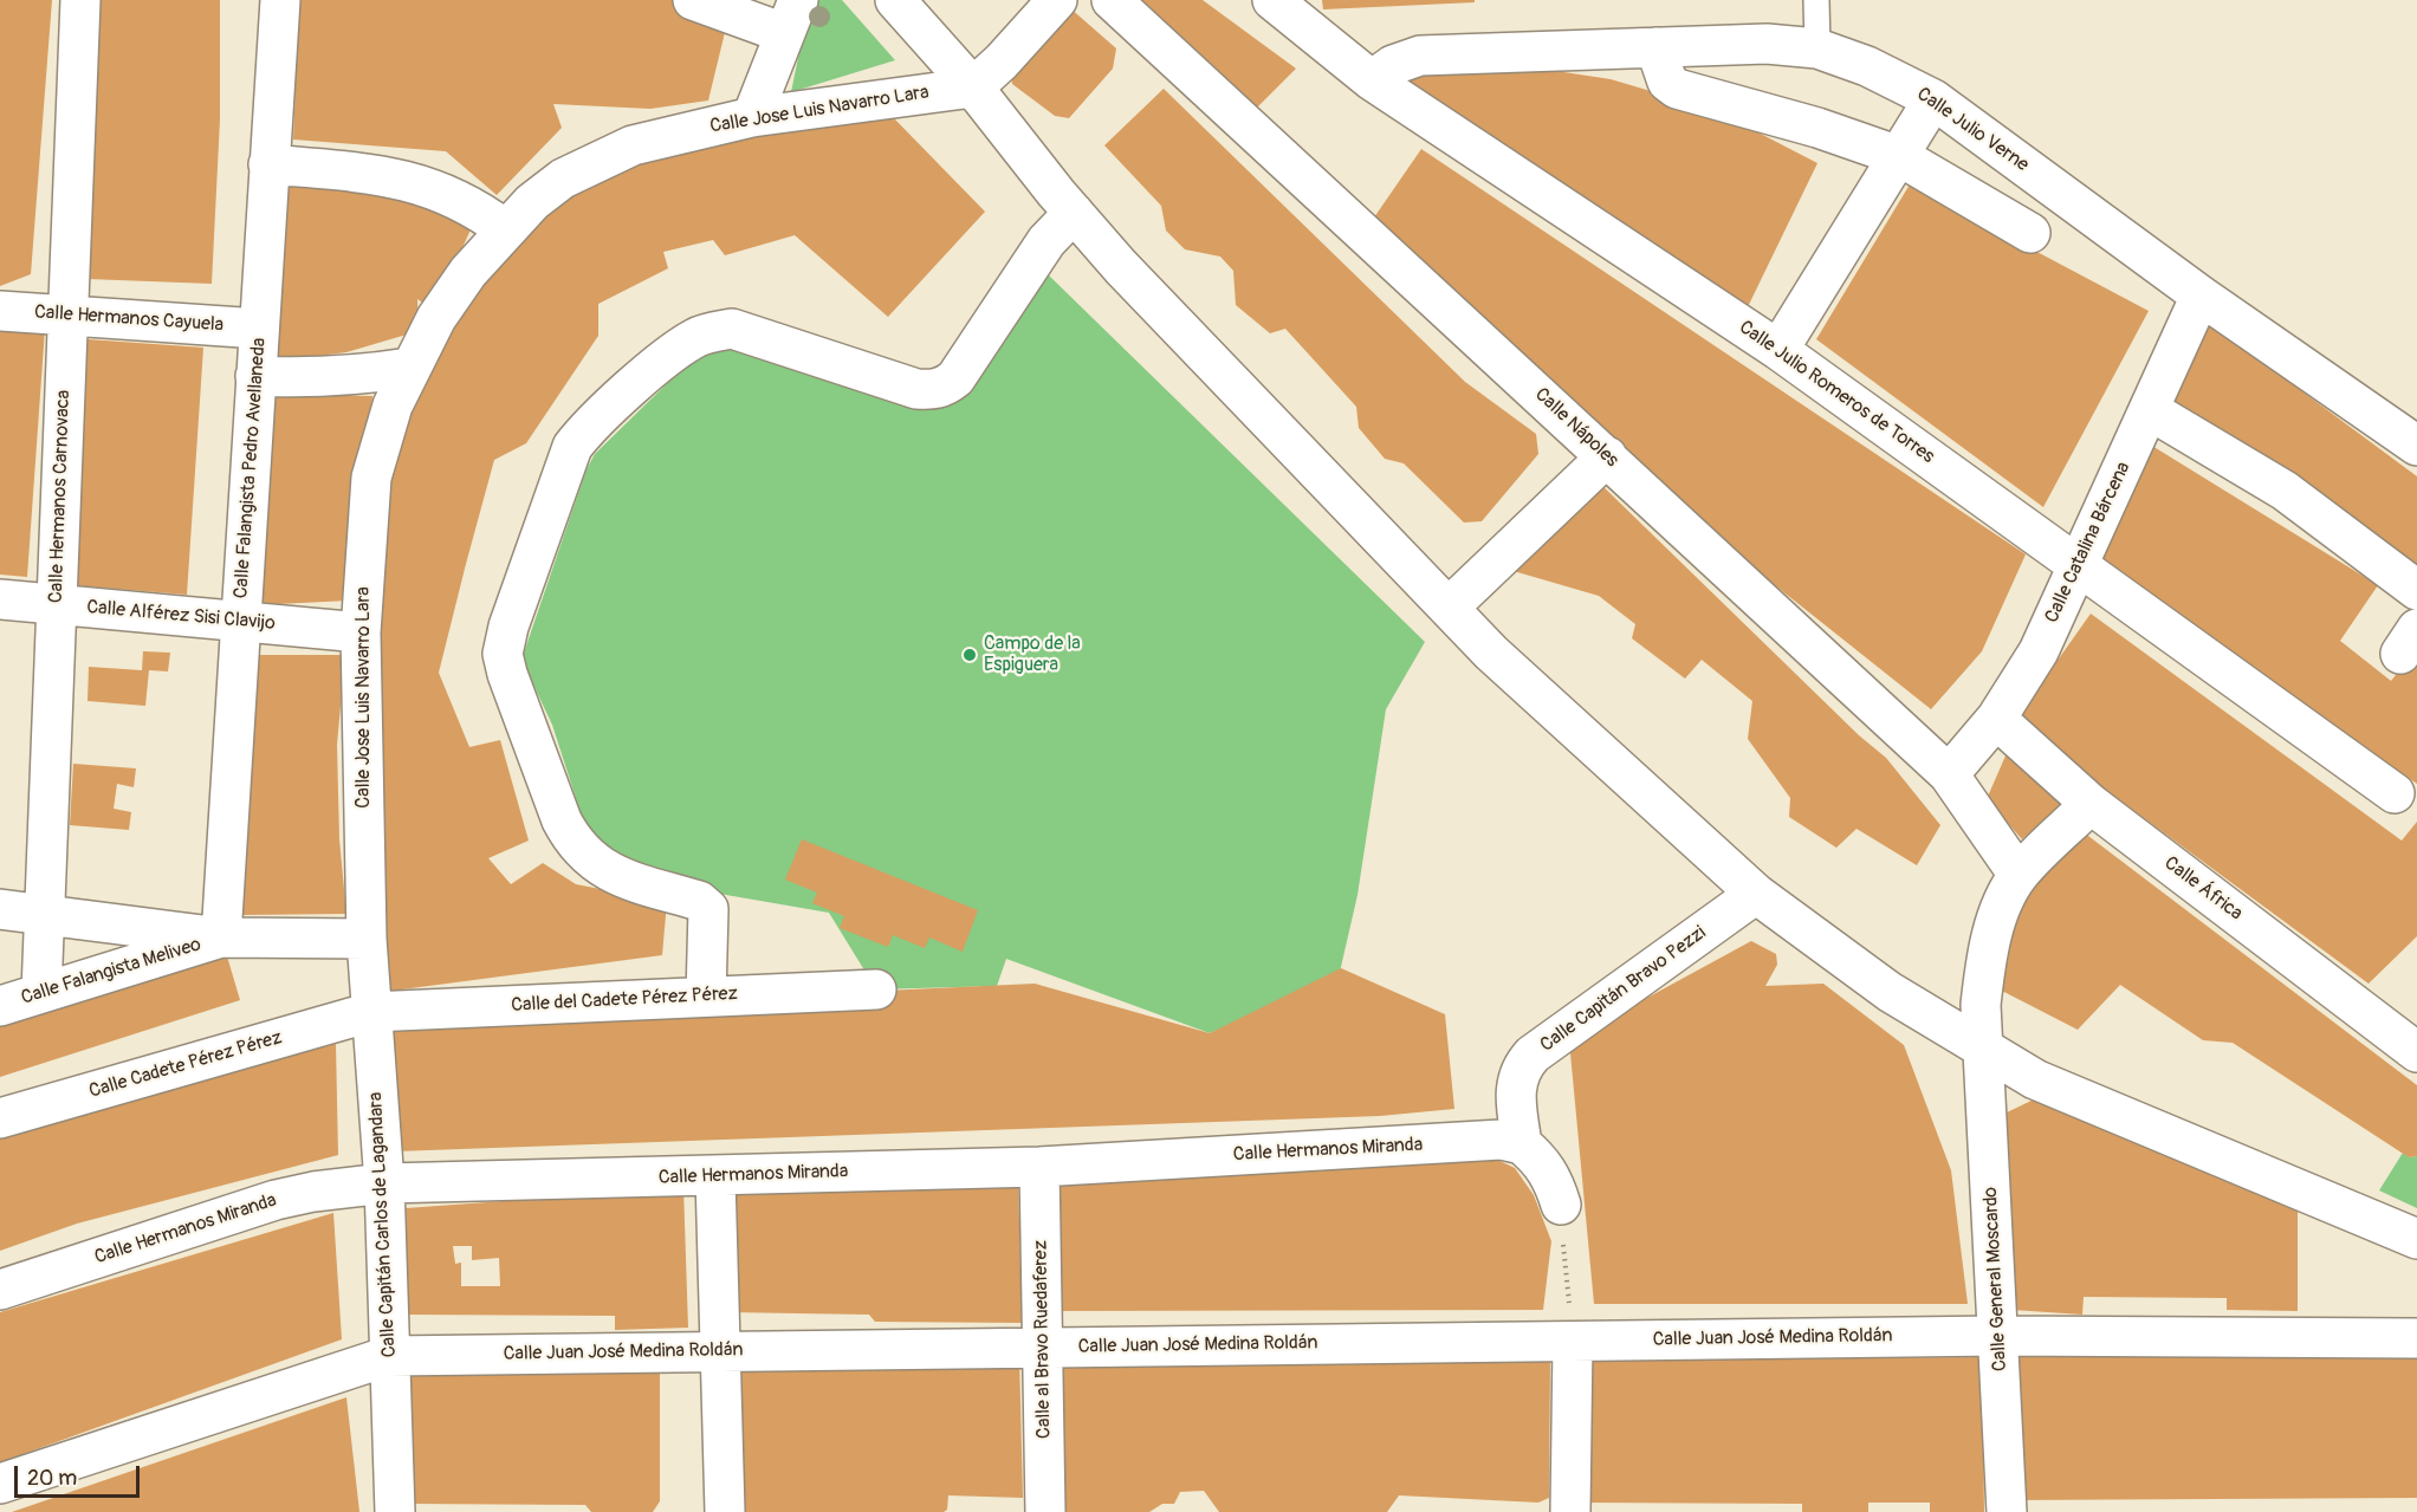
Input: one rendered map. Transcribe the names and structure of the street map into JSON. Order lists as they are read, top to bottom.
{
  "streets": {
    "street": [
      "Calle Jose Luis Navarro Lara",
      "Calle Julio Verne",
      "Calle Hermanos Cayuela",
      "Calle Julio Romeros de Torres",
      "Calle Nápoles",
      "Calle Falangista Pedro Avellaneda",
      "Calle Hermanos Carnovaca",
      "Calle Catalina Bárcena",
      "Calle Alférez Sisi Clavijo",
      "Calle África",
      "Calle Falangista Meliveo",
      "Calle Capitán Bravo Pezzi",
      "Calle del Cadete Pérez Pérez",
      "Calle Cadete Pérez Pérez",
      "Calle Hermanos Miranda",
      "Calle Capitán Carlos de Lagandara",
      "Calle General Moscardo",
      "Calle Juan José Medina Roldán",
      "Calle al Bravo Ruedaferez"
    ]
  },
  "crossings": [
    ["Calle Jose Luis Navarro Lara", "Calle Alférez Sisi Clavijo"],
    ["Calle Jose Luis Navarro Lara", "Calle Capitán Carlos de Lagandara"],
    ["Calle Julio Verne", "Calle Julio Romeros de Torres"],
    ["Calle Julio Verne", "Calle Catalina Bárcena"],
    ["Calle Hermanos Cayuela", "Calle Falangista Pedro Avellaneda"],
    ["Calle Hermanos Cayuela", "Calle Hermanos Carnovaca"],
    ["Calle Julio Romeros de Torres", "Calle Catalina Bárcena"],
    ["Calle Nápoles", "Calle Catalina Bárcena"],
    ["Calle Falangista Pedro Avellaneda", "Calle Alférez Sisi Clavijo"],
    ["Calle Falangista Pedro Avellaneda", "Calle Falangista Meliveo"],
    ["Calle Hermanos Carnovaca", "Calle Alférez Sisi Clavijo"],
    ["Calle Hermanos Carnovaca", "Calle Falangista Meliveo"],
    ["Calle Catalina Bárcena", "Calle África"],
    ["Calle Capitán Bravo Pezzi", "Calle Hermanos Miranda"],
    ["Calle del Cadete Pérez Pérez", "Calle Cadete Pérez Pérez"],
    ["Calle del Cadete Pérez Pérez", "Calle Capitán Carlos de Lagandara"],
    ["Calle Cadete Pérez Pérez", "Calle Capitán Carlos de Lagandara"],
    ["Calle Hermanos Miranda", "Calle Capitán Carlos de Lagandara"],
    ["Calle Hermanos Miranda", "Calle al Bravo Ruedaferez"],
    ["Calle Capitán Carlos de Lagandara", "Calle Juan José Medina Roldán"],
    ["Calle General Moscardo", "Calle Juan José Medina Roldán"],
    ["Calle Juan José Medina Roldán", "Calle al Bravo Ruedaferez"]
  ],
  "places": ["Campo de la Espiguera"],
  "scale_bar": "20 m"
}
